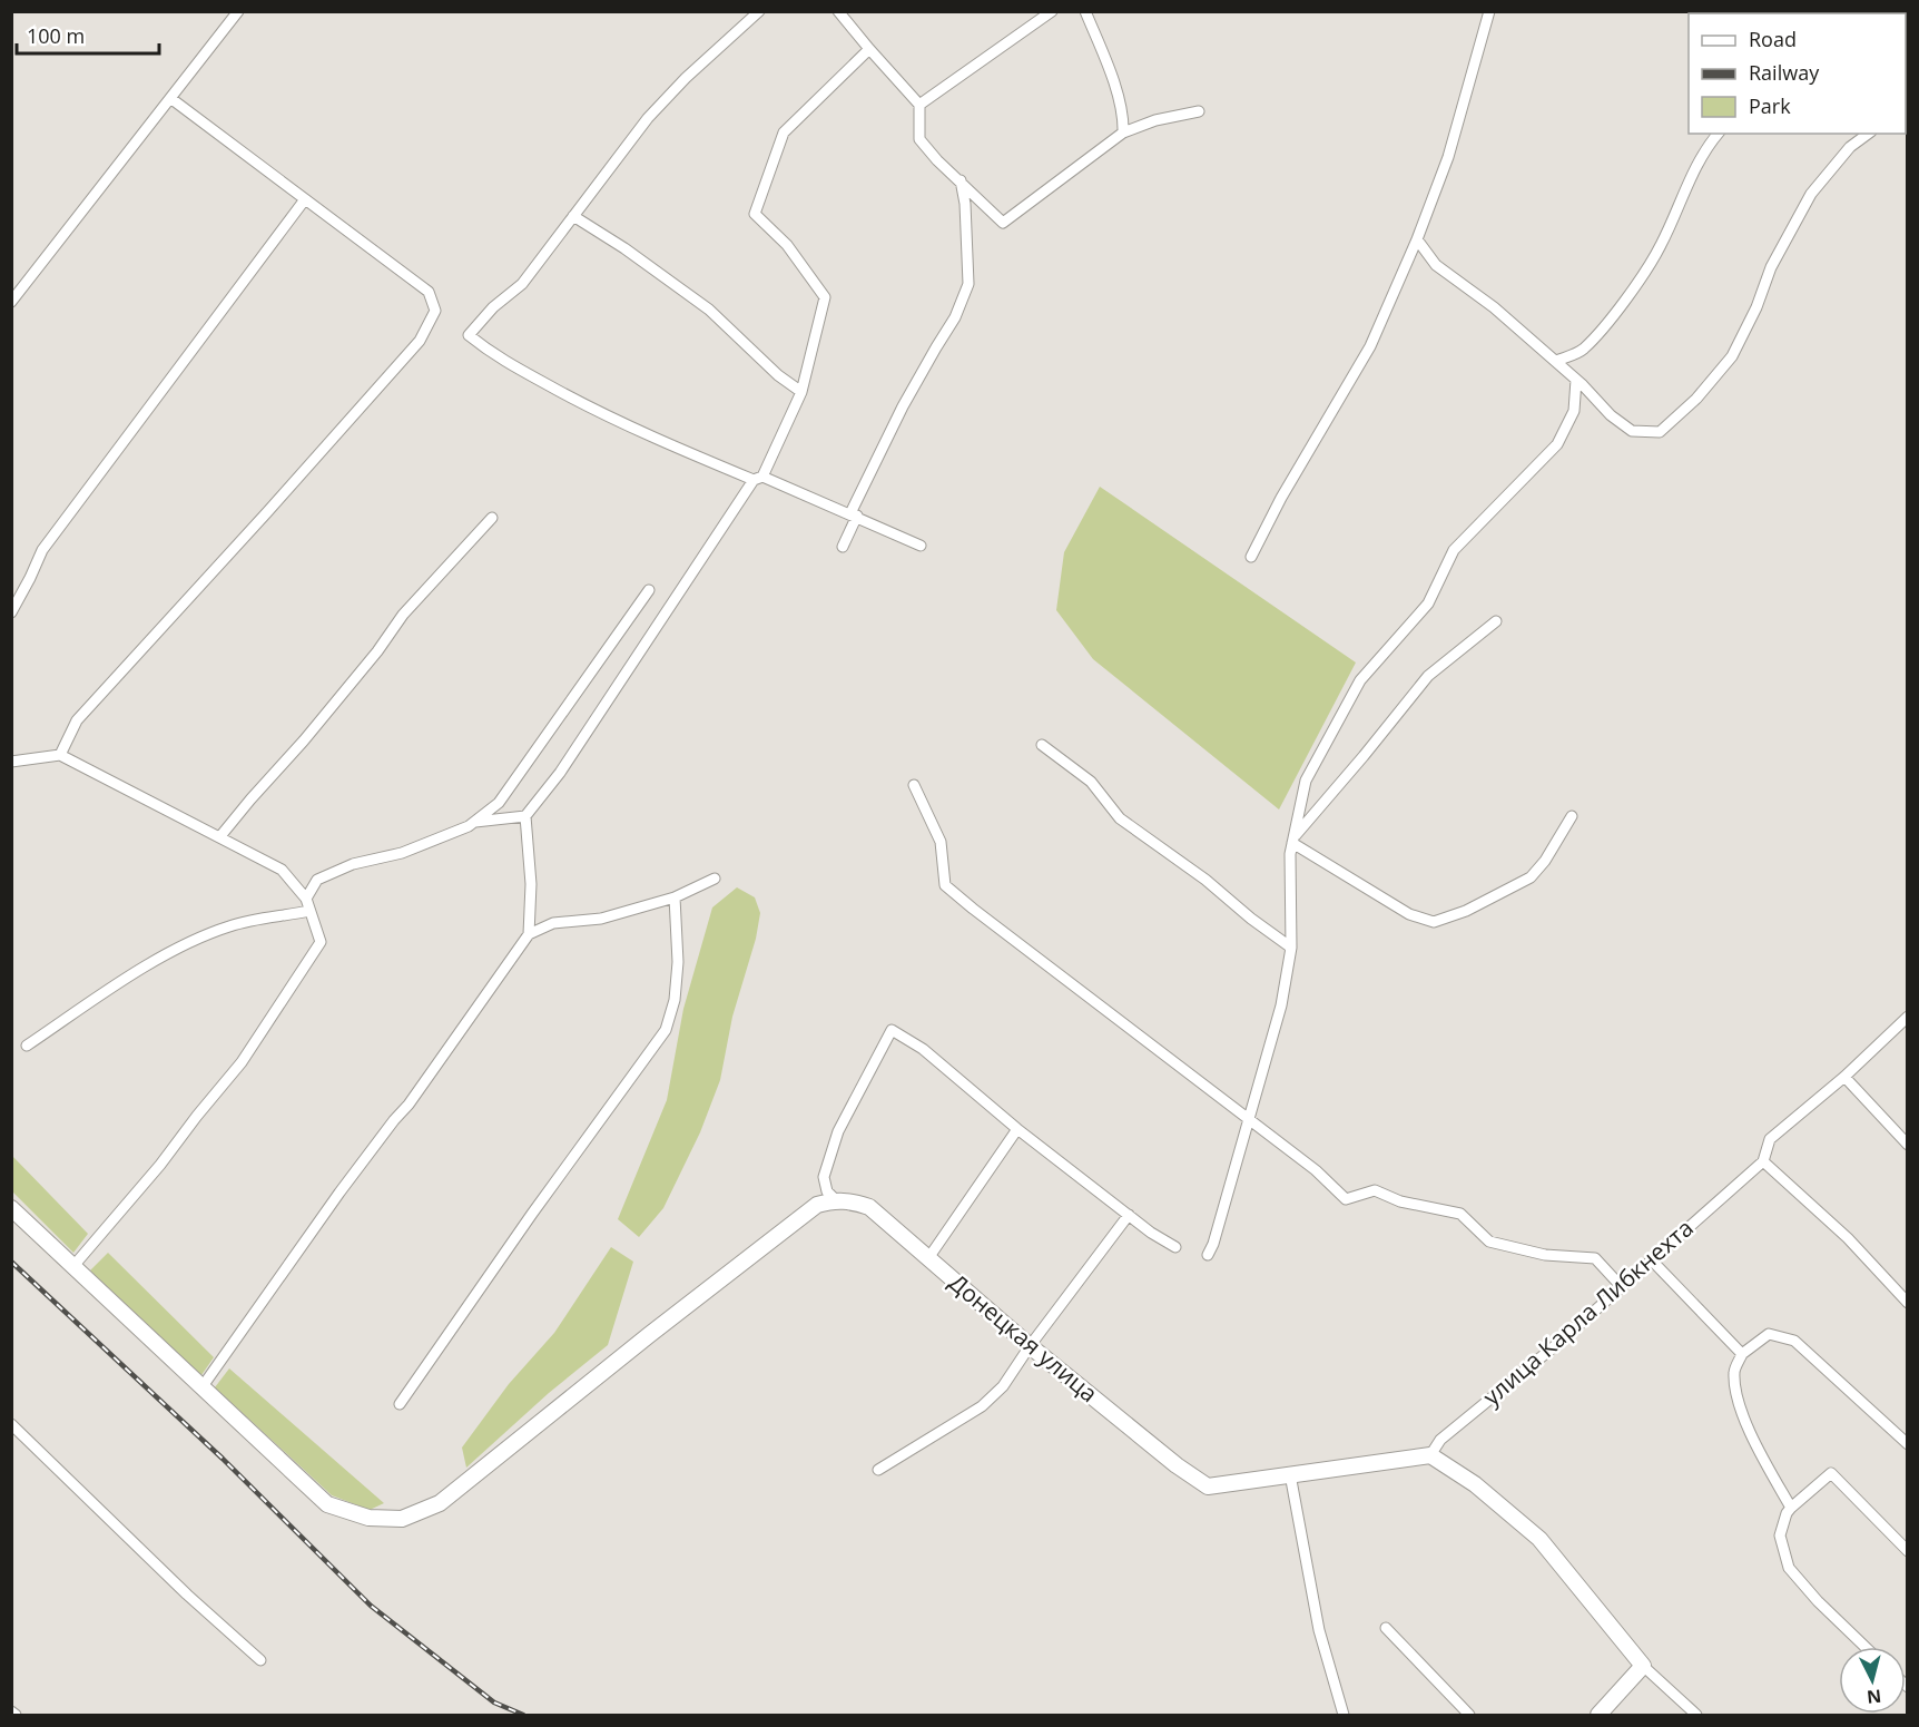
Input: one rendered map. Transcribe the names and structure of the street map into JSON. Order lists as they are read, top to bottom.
{
  "streets": {
    "street": ["улица Карла Либкнехта", "Донецкая улица"]
  },
  "legend": ["Road", "Railway", "Park"],
  "scale_bar": "100 m",
  "north": "bottom"
}
